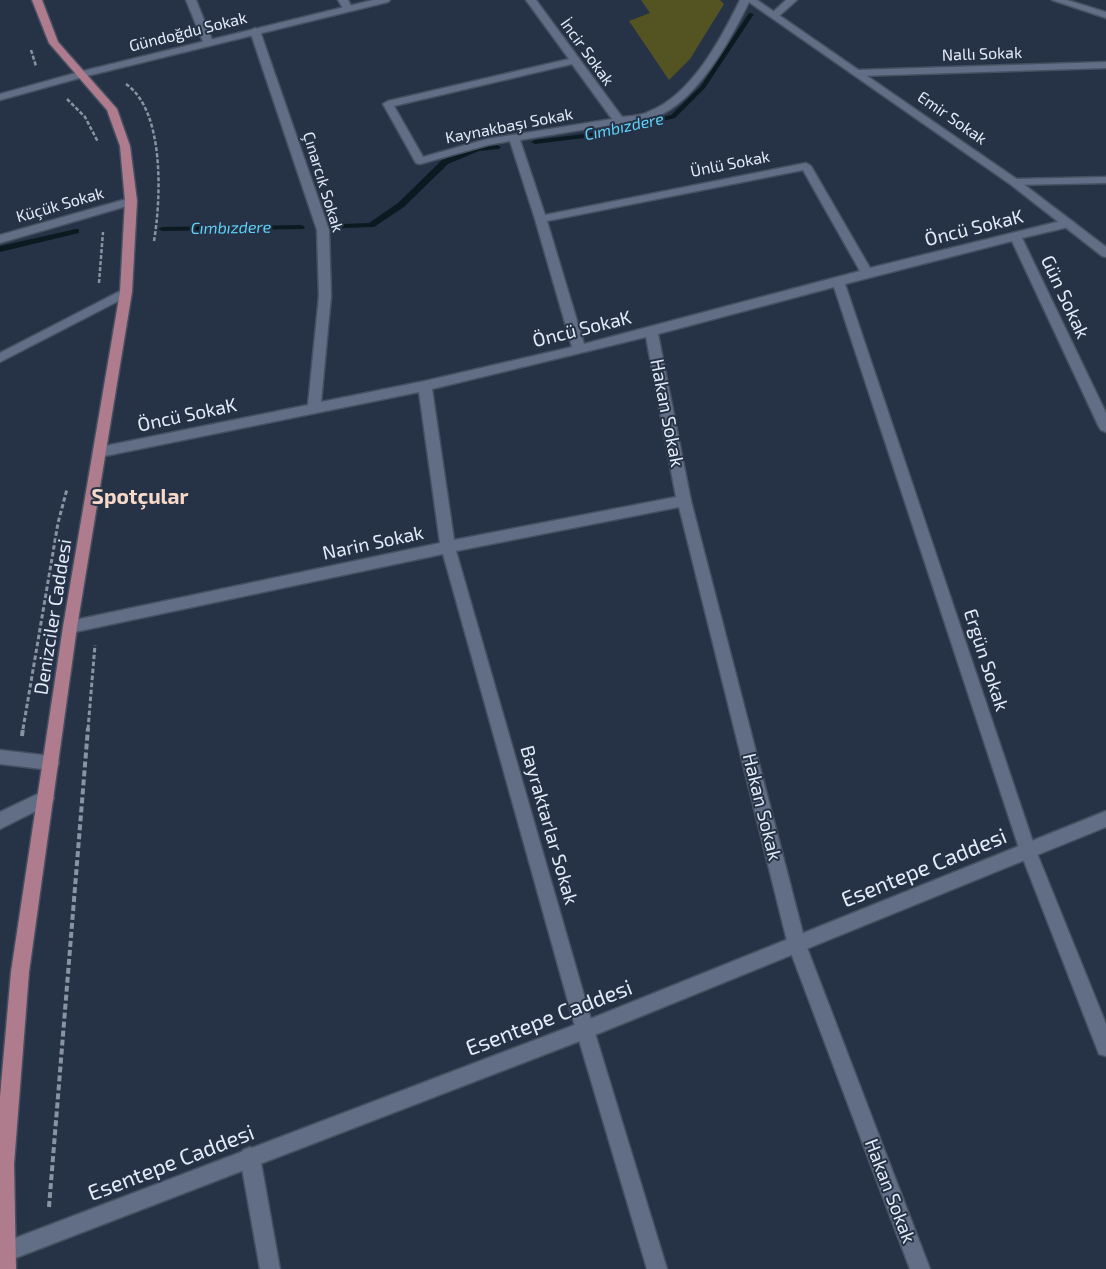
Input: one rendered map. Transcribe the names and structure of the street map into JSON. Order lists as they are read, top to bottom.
{
  "streets": {
    "main road": ["Denizciler Caddesi"],
    "street": [
      "Gündoğdu Sokak",
      "İncir Sokak",
      "Nallı Sokak",
      "Emir Sokak",
      "Kaynakbaşı Sokak",
      "Ünlü Sokak",
      "Çınarcık Sokak",
      "Küçük Sokak",
      "Öncü SokaK",
      "Gün Sokak",
      "Hakan Sokak",
      "Narin Sokak",
      "Ergün Sokak",
      "Bayraktarlar Sokak",
      "Esentepe Caddesi"
    ]
  },
  "crossings": [
    ["Gündoğdu Sokak", "Çınarcık Sokak"],
    ["Gündoğdu Sokak", "Denizciler Caddesi"],
    ["İncir Sokak", "Kaynakbaşı Sokak"],
    ["Nallı Sokak", "Emir Sokak"],
    ["Emir Sokak", "Öncü SokaK"],
    ["Ünlü Sokak", "Öncü SokaK"],
    ["Çınarcık Sokak", "Öncü SokaK"],
    ["Küçük Sokak", "Denizciler Caddesi"],
    ["Öncü SokaK", "Gün Sokak"],
    ["Öncü SokaK", "Hakan Sokak"],
    ["Öncü SokaK", "Denizciler Caddesi"],
    ["Öncü SokaK", "Ergün Sokak"],
    ["Öncü SokaK", "Bayraktarlar Sokak"],
    ["Hakan Sokak", "Narin Sokak"],
    ["Hakan Sokak", "Esentepe Caddesi"],
    ["Narin Sokak", "Denizciler Caddesi"],
    ["Narin Sokak", "Bayraktarlar Sokak"],
    ["Denizciler Caddesi", "Esentepe Caddesi"],
    ["Ergün Sokak", "Esentepe Caddesi"],
    ["Bayraktarlar Sokak", "Esentepe Caddesi"]
  ],
  "districts": ["Spotçular"],
  "water": ["Cımbızdere"]
}
